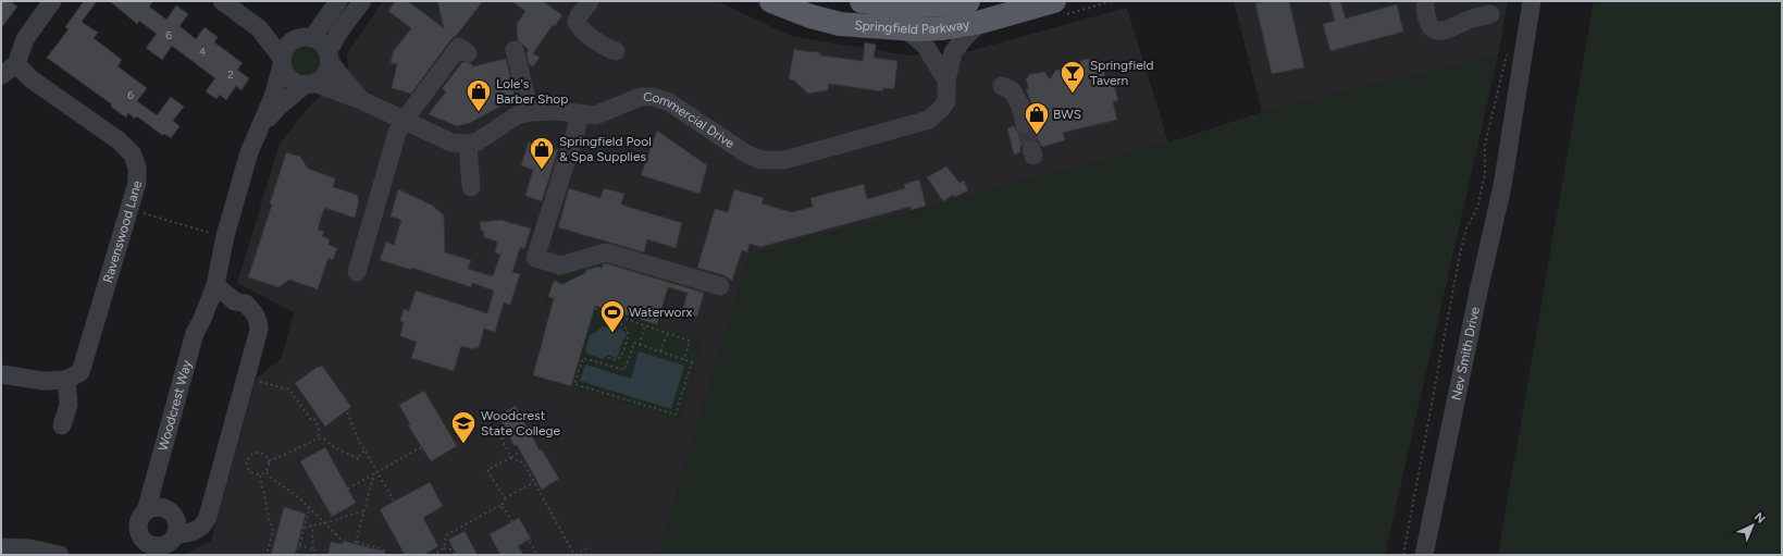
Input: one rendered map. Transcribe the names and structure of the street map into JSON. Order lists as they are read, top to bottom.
{
  "streets": {
    "main road": ["Springfield Parkway"],
    "street": [
      "Commercial Drive",
      "Ravenswood Lane",
      "Nev Smith Drive",
      "Woodcrest Way"
    ]
  },
  "crossings": [
    ["Springfield Parkway", "Commercial Drive"]
  ],
  "places": {
    "bar": ["Springfield Tavern"],
    "shop": ["Lole's Barber Shop", "BWS", "Springfield Pool & Spa Supplies"],
    "sports": ["Waterworx"],
    "school or university": ["Woodcrest State College"]
  },
  "house_numbers": [
    "6",
    "4",
    "2",
    "6"
  ],
  "north": "top right"
}
